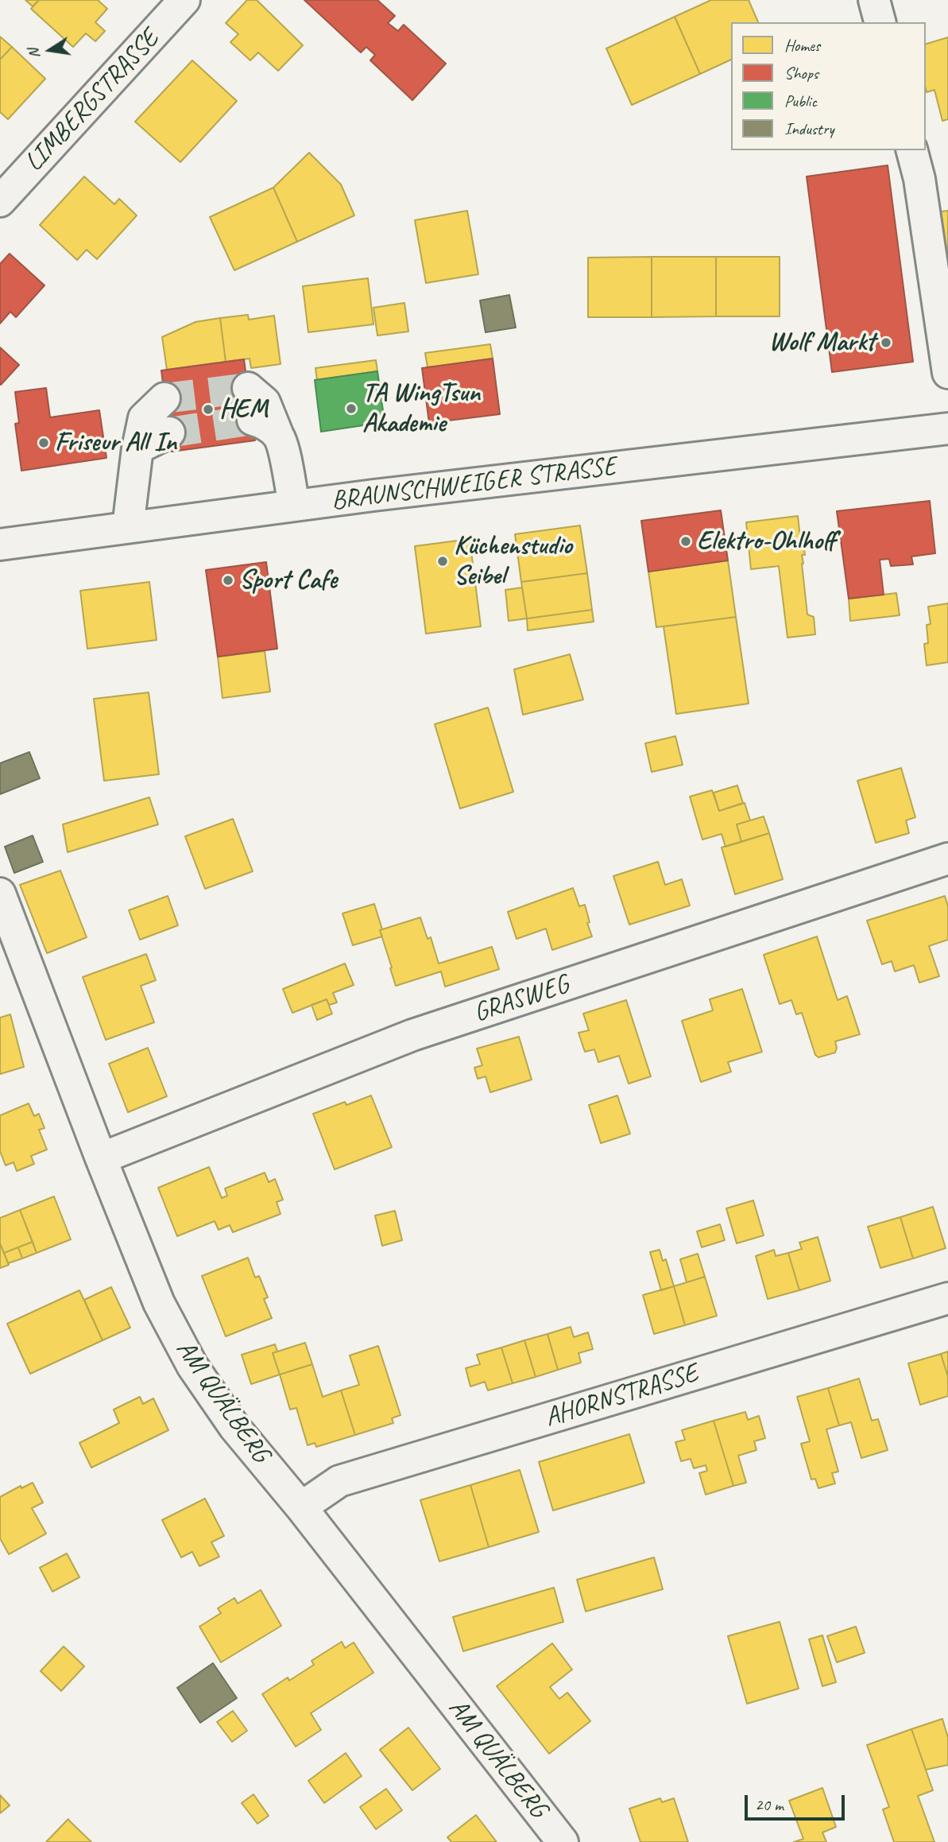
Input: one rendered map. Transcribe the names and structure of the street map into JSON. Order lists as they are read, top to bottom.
{
  "streets": {
    "street": [
      "LIMBERGSTRASSE",
      "BRAUNSCHWEIGER STRASSE",
      "GRASWEG",
      "AHORNSTRASSE",
      "AM QUÄLBERG"
    ]
  },
  "crossings": [
    ["GRASWEG", "AM QUÄLBERG"],
    ["AHORNSTRASSE", "AM QUÄLBERG"]
  ],
  "places": [
    "Wolf Markt",
    "TA WingTsun Akademie",
    "HEM",
    "Friseur All In",
    "Elektro-Ohlhoff",
    "Küchenstudio Seibel",
    "Sport Cafe"
  ],
  "legend": [
    "Homes",
    "Shops",
    "Public",
    "Industry"
  ],
  "scale_bar": "20 m",
  "north": "left"
}
